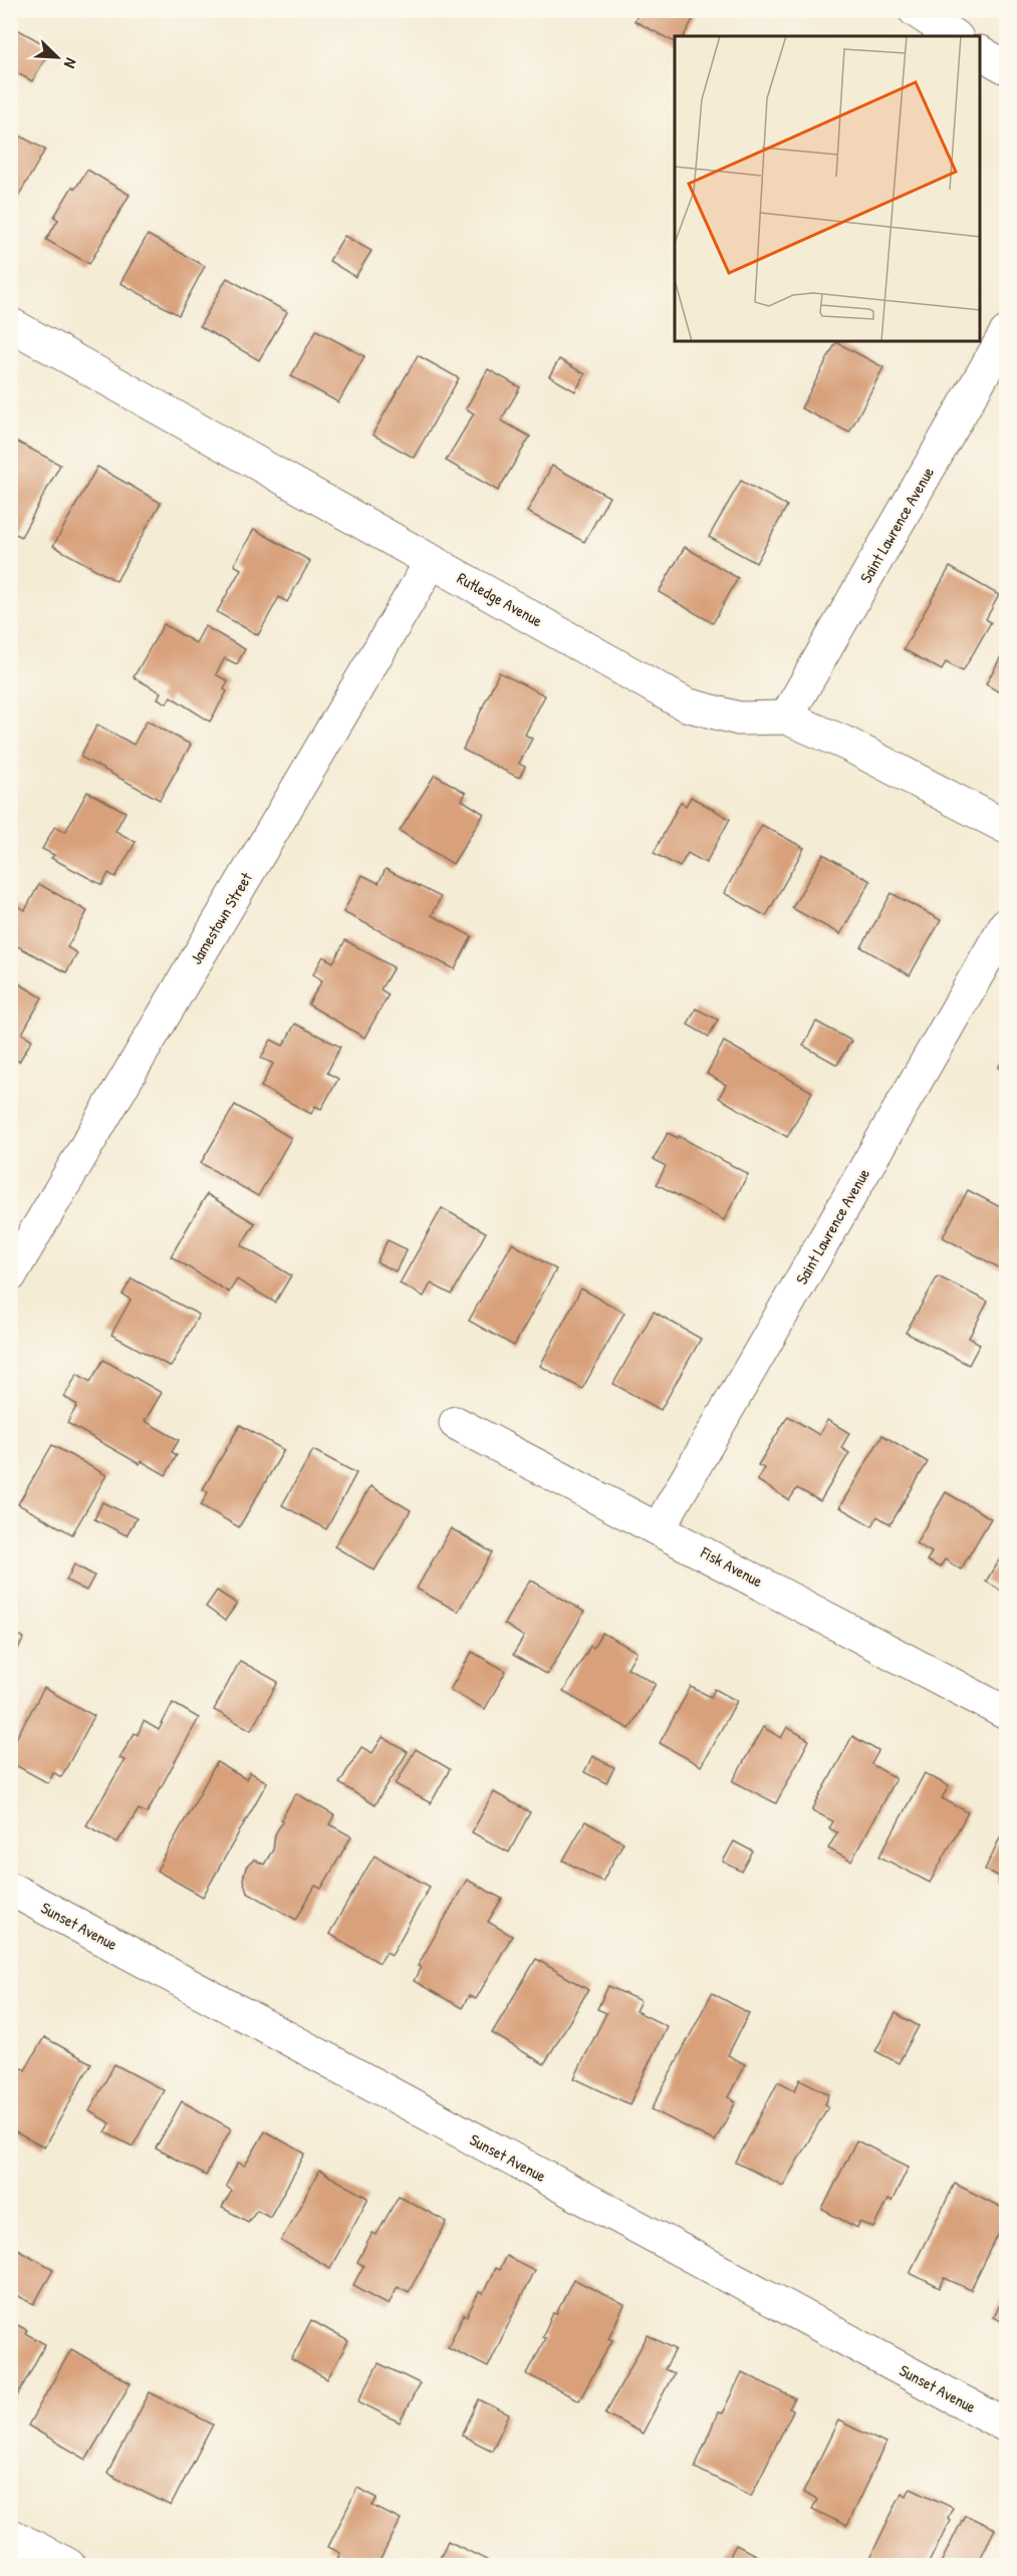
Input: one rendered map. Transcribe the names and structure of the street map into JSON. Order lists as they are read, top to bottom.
{
  "streets": {
    "street": [
      "Saint Lawrence Avenue",
      "Rutledge Avenue",
      "Jamestown Street",
      "Fisk Avenue",
      "Sunset Avenue"
    ]
  },
  "crossings": [
    ["Saint Lawrence Avenue", "Rutledge Avenue"],
    ["Saint Lawrence Avenue", "Fisk Avenue"],
    ["Rutledge Avenue", "Jamestown Street"]
  ],
  "north": "bottom right"
}
